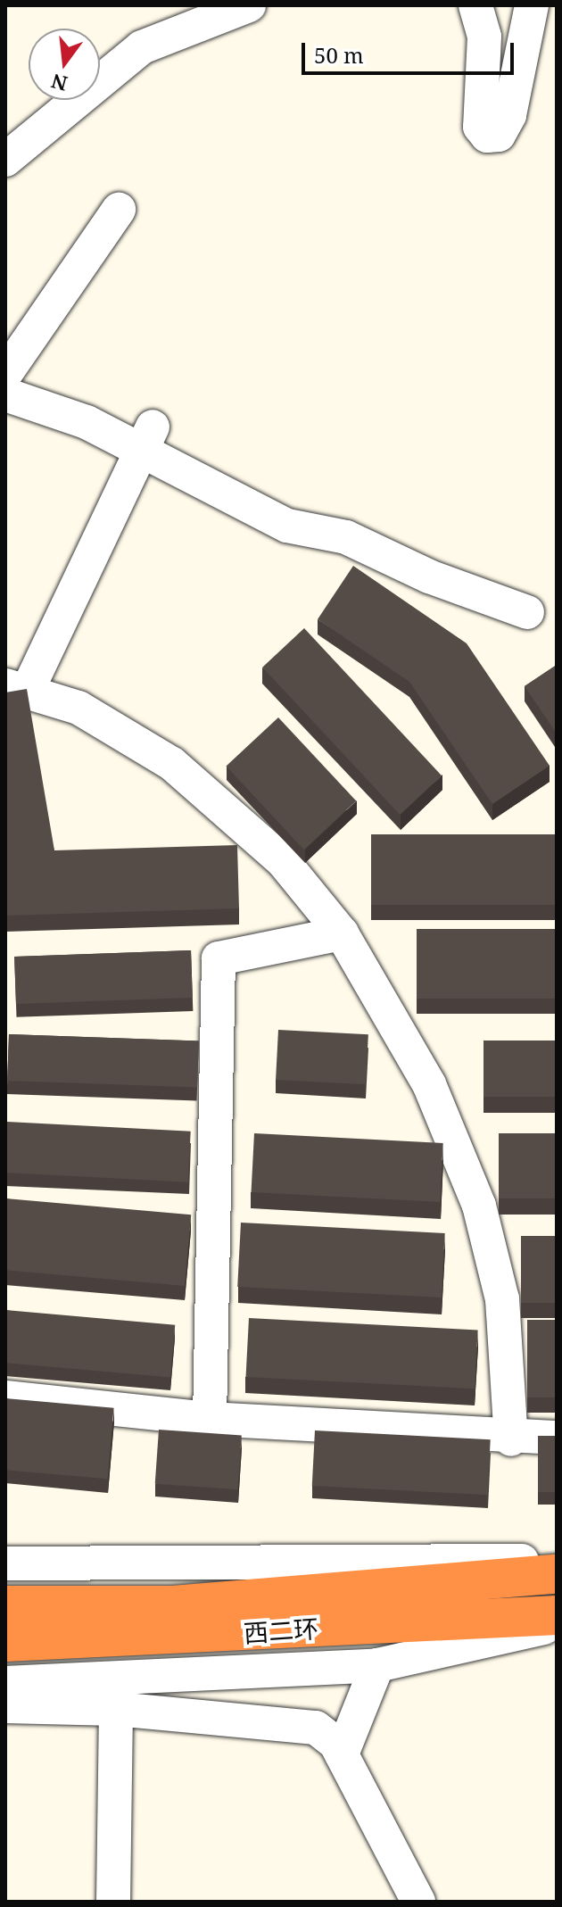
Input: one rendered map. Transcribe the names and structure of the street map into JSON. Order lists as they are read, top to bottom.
{
  "streets": {
    "highway": ["西二环"]
  },
  "scale_bar": "50 m",
  "north": "bottom"
}
